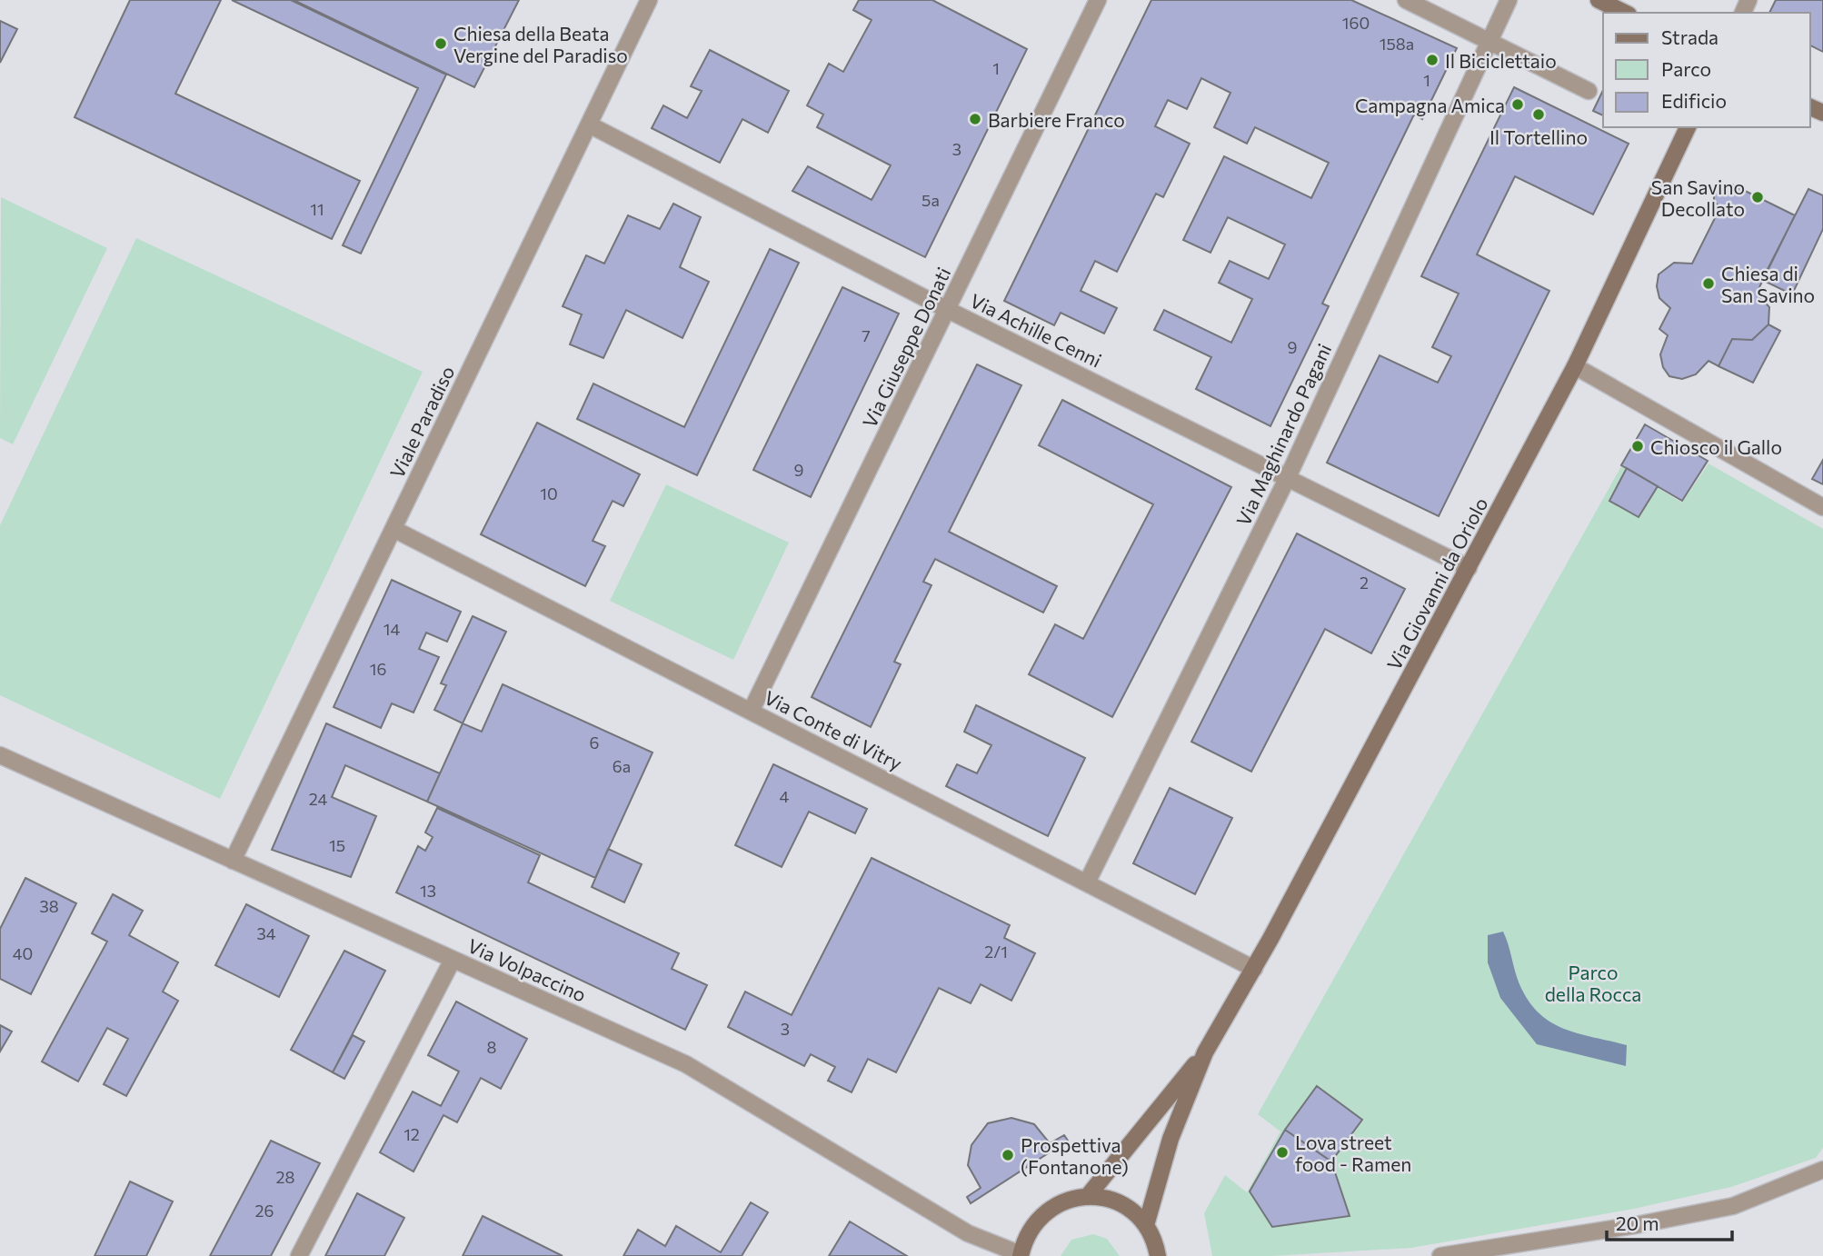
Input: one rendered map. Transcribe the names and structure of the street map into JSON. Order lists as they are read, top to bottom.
{
  "streets": {
    "main road": ["Via Giovanni da Oriolo"],
    "street": [
      "Via Achille Cenni",
      "Via Giuseppe Donati",
      "Viale Paradiso",
      "Via Maghinardo Pagani",
      "Via Conte di Vitry",
      "Via Volpaccino"
    ]
  },
  "crossings": [
    ["Via Achille Cenni", "Via Giuseppe Donati"],
    ["Via Achille Cenni", "Viale Paradiso"],
    ["Via Achille Cenni", "Via Maghinardo Pagani"],
    ["Via Achille Cenni", "Via Giovanni da Oriolo"],
    ["Via Giuseppe Donati", "Via Conte di Vitry"],
    ["Viale Paradiso", "Via Conte di Vitry"],
    ["Viale Paradiso", "Via Volpaccino"],
    ["Via Maghinardo Pagani", "Via Conte di Vitry"],
    ["Via Giovanni da Oriolo", "Via Conte di Vitry"]
  ],
  "parks": ["Parco della Rocca"],
  "places": [
    "Chiesa della Beata Vergine del Paradiso",
    "Il Biciclettaio",
    "Campagna Amica",
    "Il Tortellino",
    "Barbiere Franco",
    "San Savino Decollato",
    "Chiesa di San Savino",
    "Chiosco il Gallo",
    "Lova street food - Ramen",
    "Prospettiva (Fontanone)"
  ],
  "house_numbers": [
    "160",
    "158a",
    "1",
    "1",
    "3",
    "5a",
    "11",
    "7",
    "9",
    "9",
    "10",
    "2",
    "14",
    "16",
    "6",
    "6a",
    "4",
    "24",
    "15",
    "13",
    "38",
    "34",
    "2/1",
    "40",
    "3",
    "8",
    "12",
    "28",
    "26"
  ],
  "legend": ["Strada", "Parco", "Edificio"],
  "scale_bar": "20 m"
}
